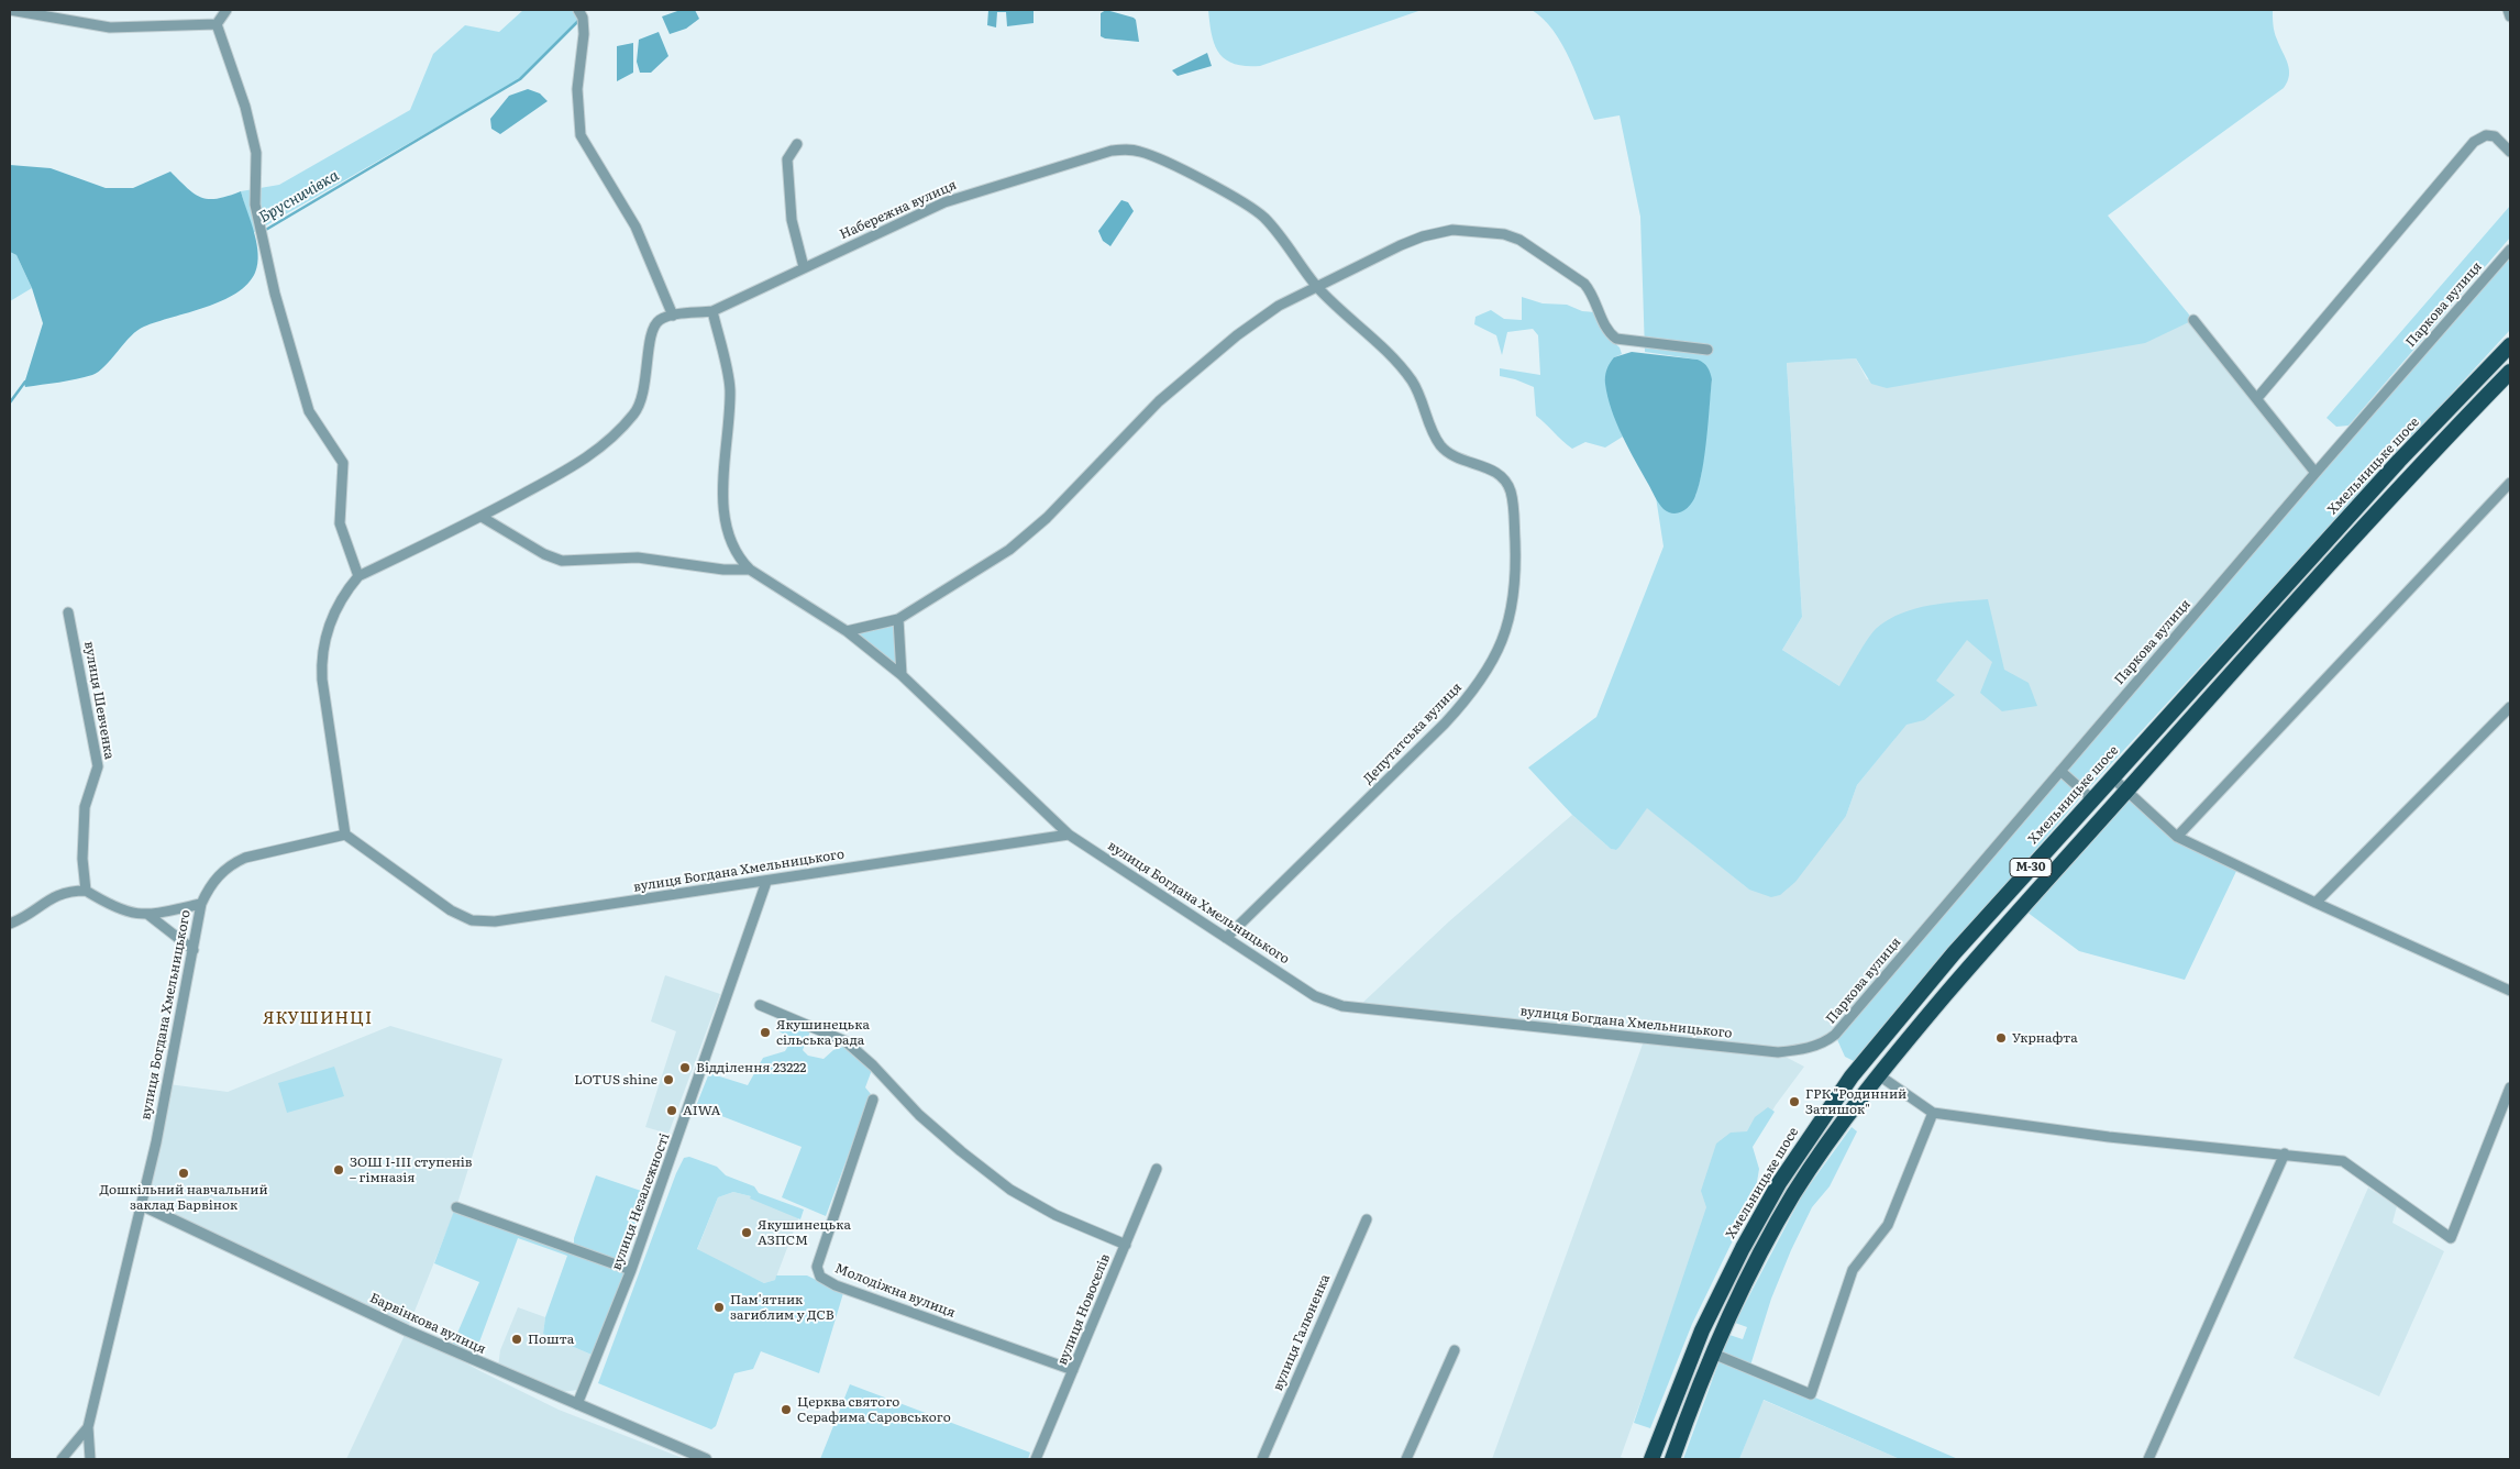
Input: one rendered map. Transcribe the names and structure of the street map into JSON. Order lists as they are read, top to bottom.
{
  "streets": {
    "highway": ["Хмельницьке шосе", "М-30"],
    "street": [
      "Набережна вулиця",
      "Паркова вулиця",
      "вулиця Шевченка",
      "Депутатська вулиця",
      "вулиця Богдана Хмельницького",
      "вулиця Незалежності",
      "Молодіжна вулиця",
      "вулиця Новоселів",
      "Барвінкова вулиця",
      "вулиця Галюненка"
    ]
  },
  "crossings": [
    ["Набережна вулиця", "Депутатська вулиця"],
    ["Паркова вулиця", "вулиця Богдана Хмельницького"],
    ["Депутатська вулиця", "вулиця Богдана Хмельницького"],
    ["вулиця Богдана Хмельницького", "вулиця Незалежності"],
    ["вулиця Богдана Хмельницького", "Барвінкова вулиця"],
    ["вулиця Незалежності", "Барвінкова вулиця"],
    ["Молодіжна вулиця", "вулиця Новоселів"]
  ],
  "districts": ["ЯКУШИНЦІ"],
  "water": ["Брусничівка"],
  "places": [
    "Якушинецька сільська рада",
    "Укрнафта",
    "Відділення 23222",
    "LOTUS shine",
    "ГРК \"Родинний Затишок\"",
    "AIWA",
    "ЗОШ І-ІІІ ступенів – гімназія",
    "Дошкільний навчальний заклад Барвінок",
    "Якушинецька АЗПСМ",
    "Пам'ятник загиблим у ДСВ",
    "Пошта",
    "Церква святого Серафима Саровського"
  ]
}
